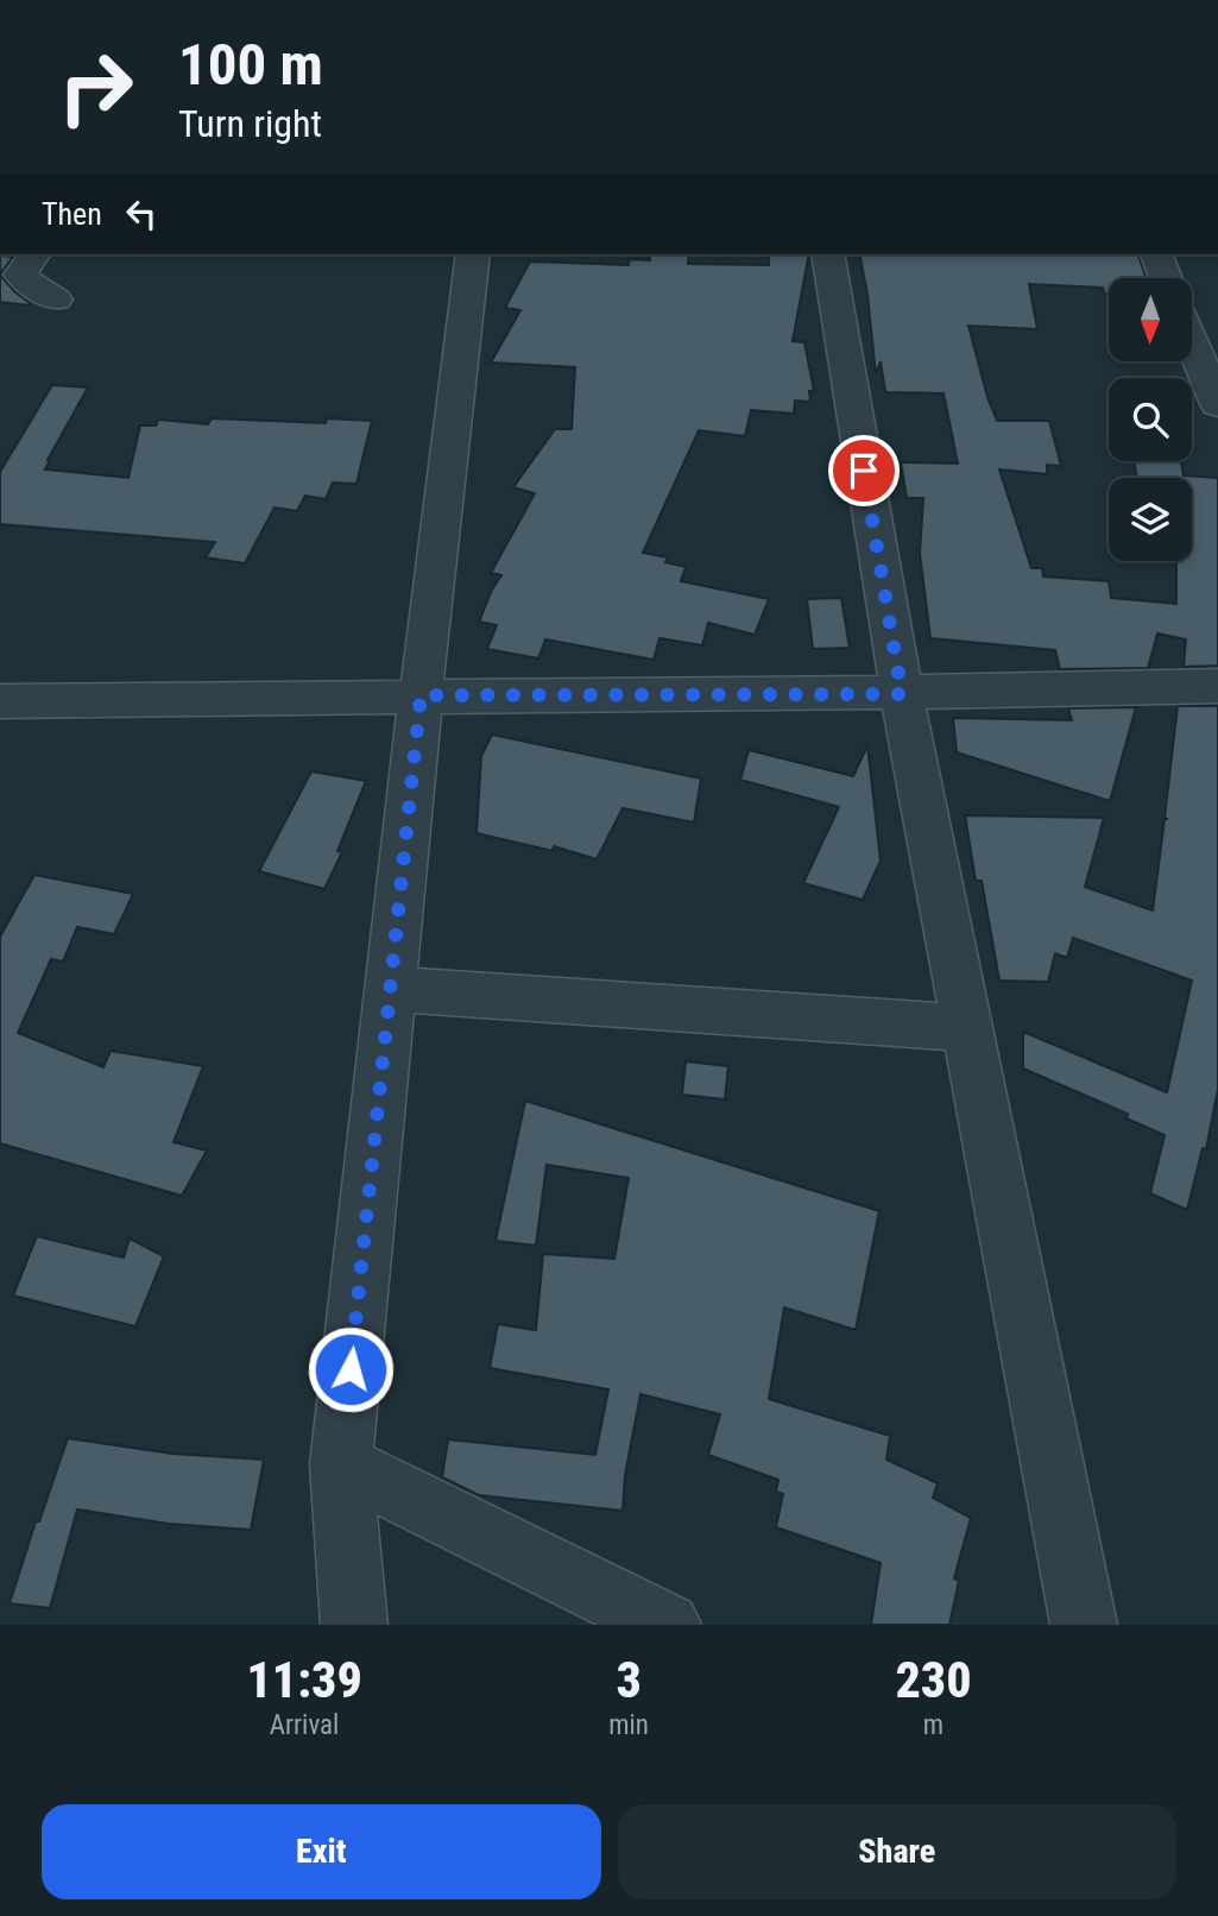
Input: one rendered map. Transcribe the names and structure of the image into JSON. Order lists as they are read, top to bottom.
{
  "north": "bottom",
  "page": {
    "turn": ["100 m", "Turn right"],
    "then": "Then",
    "eta": [
      "11:39",
      "Arrival",
      "3",
      "min",
      "230",
      "m"
    ],
    "buttons": ["Exit", "Share"]
  }
}
